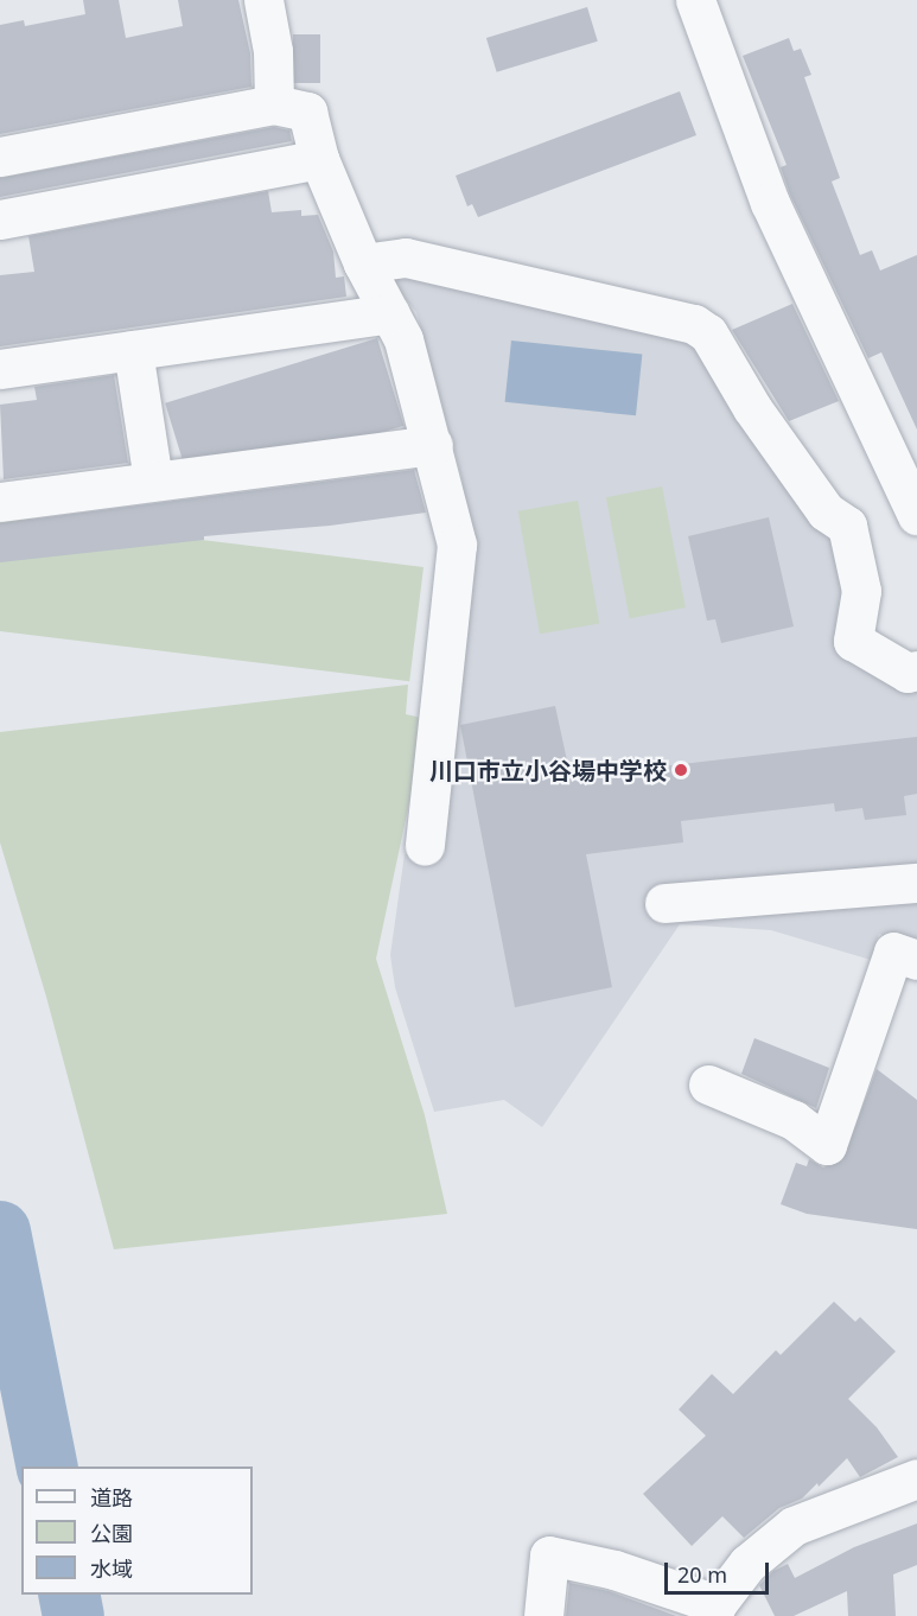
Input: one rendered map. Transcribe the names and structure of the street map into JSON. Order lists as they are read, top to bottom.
{
  "places": ["川口市立小谷場中学校"],
  "legend": ["道路", "公園", "水域"],
  "scale_bar": "20 m"
}
